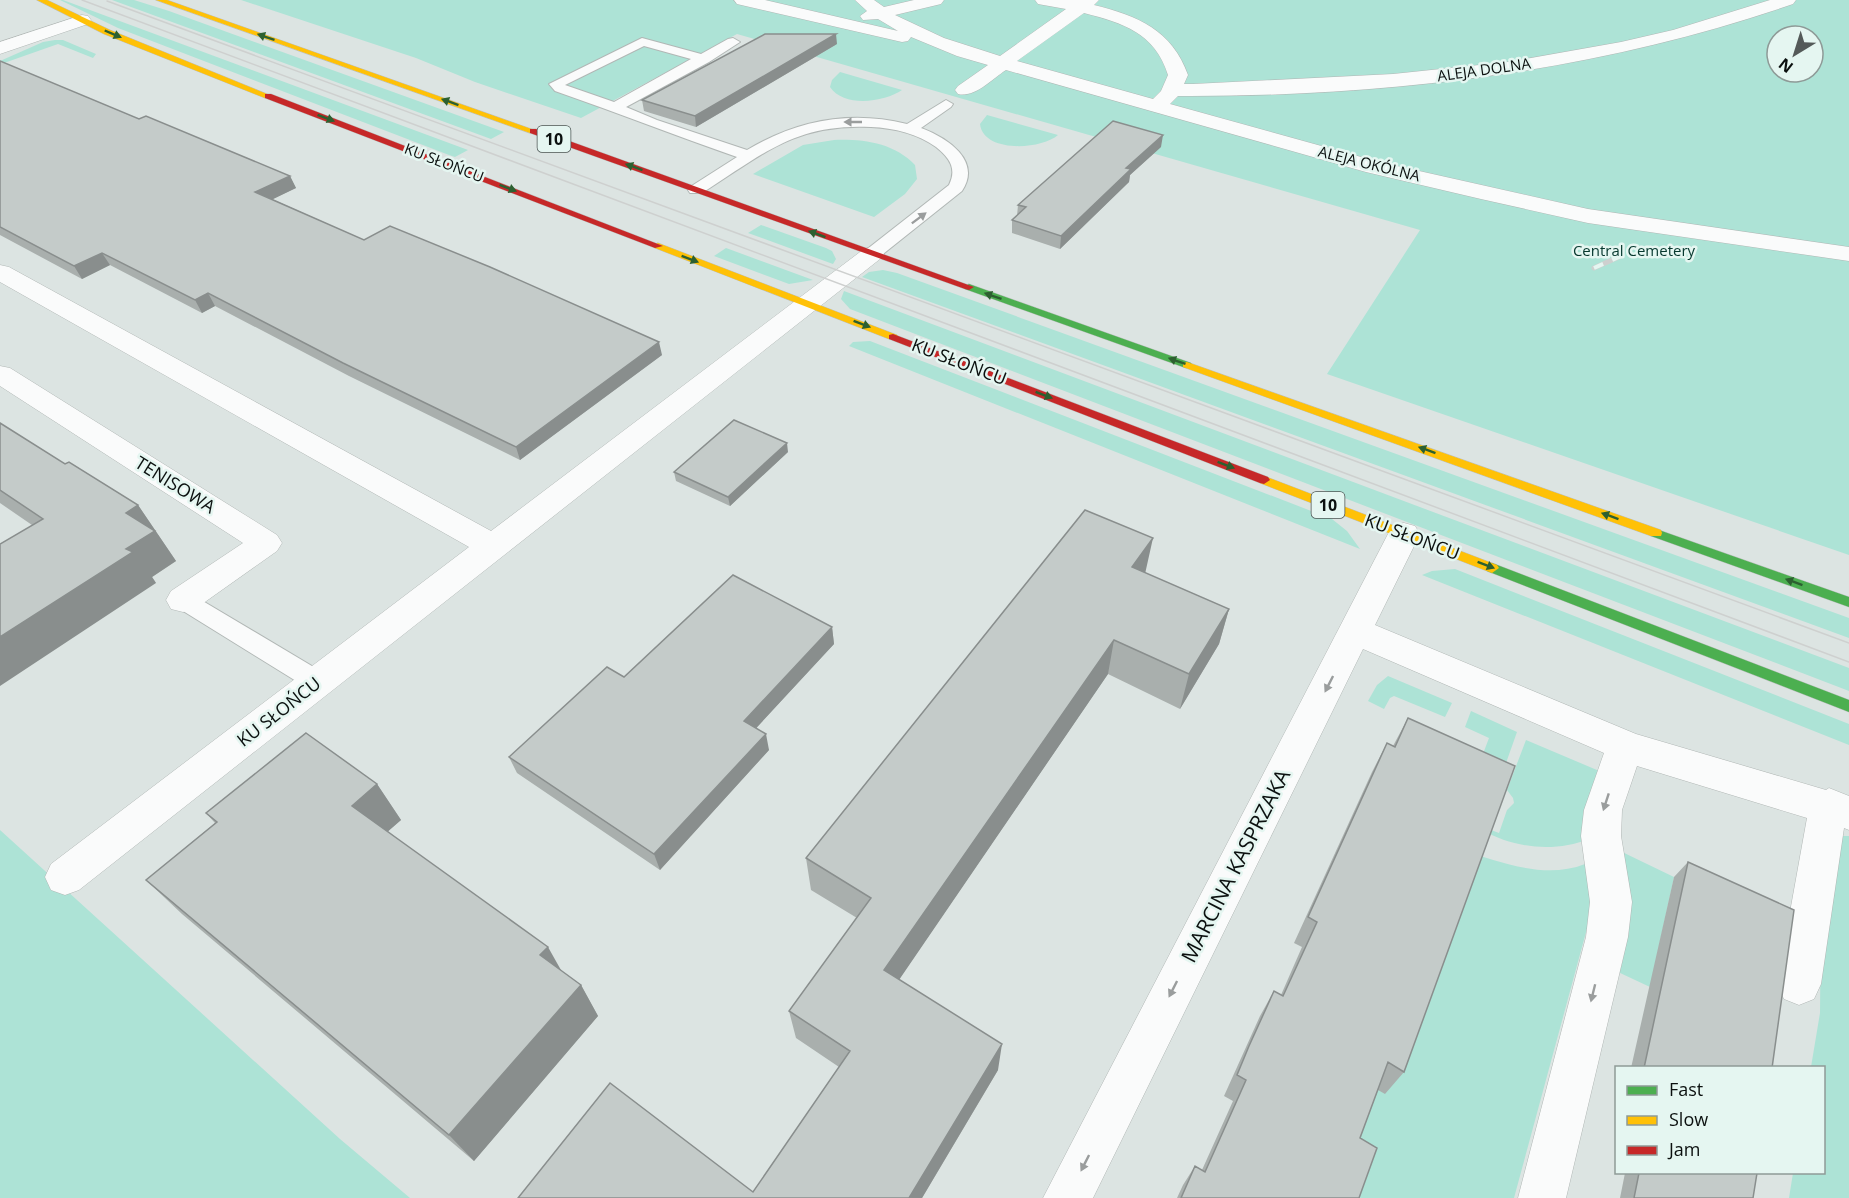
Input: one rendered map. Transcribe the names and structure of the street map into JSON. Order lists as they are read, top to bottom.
{
  "streets": {
    "main road": ["10", "KU SŁOŃCU"],
    "street": [
      "ALEJA DOLNA",
      "ALEJA OKÓLNA",
      "TENISOWA",
      "MARCINA KASPRZAKA"
    ]
  },
  "crossings": [
    ["10", "KU SŁOŃCU"],
    ["KU SŁOŃCU", "MARCINA KASPRZAKA"]
  ],
  "one_way": ["MARCINA KASPRZAKA"],
  "parks": ["Central Cemetery"],
  "legend": ["Fast", "Slow", "Jam"],
  "north": "bottom left"
}
